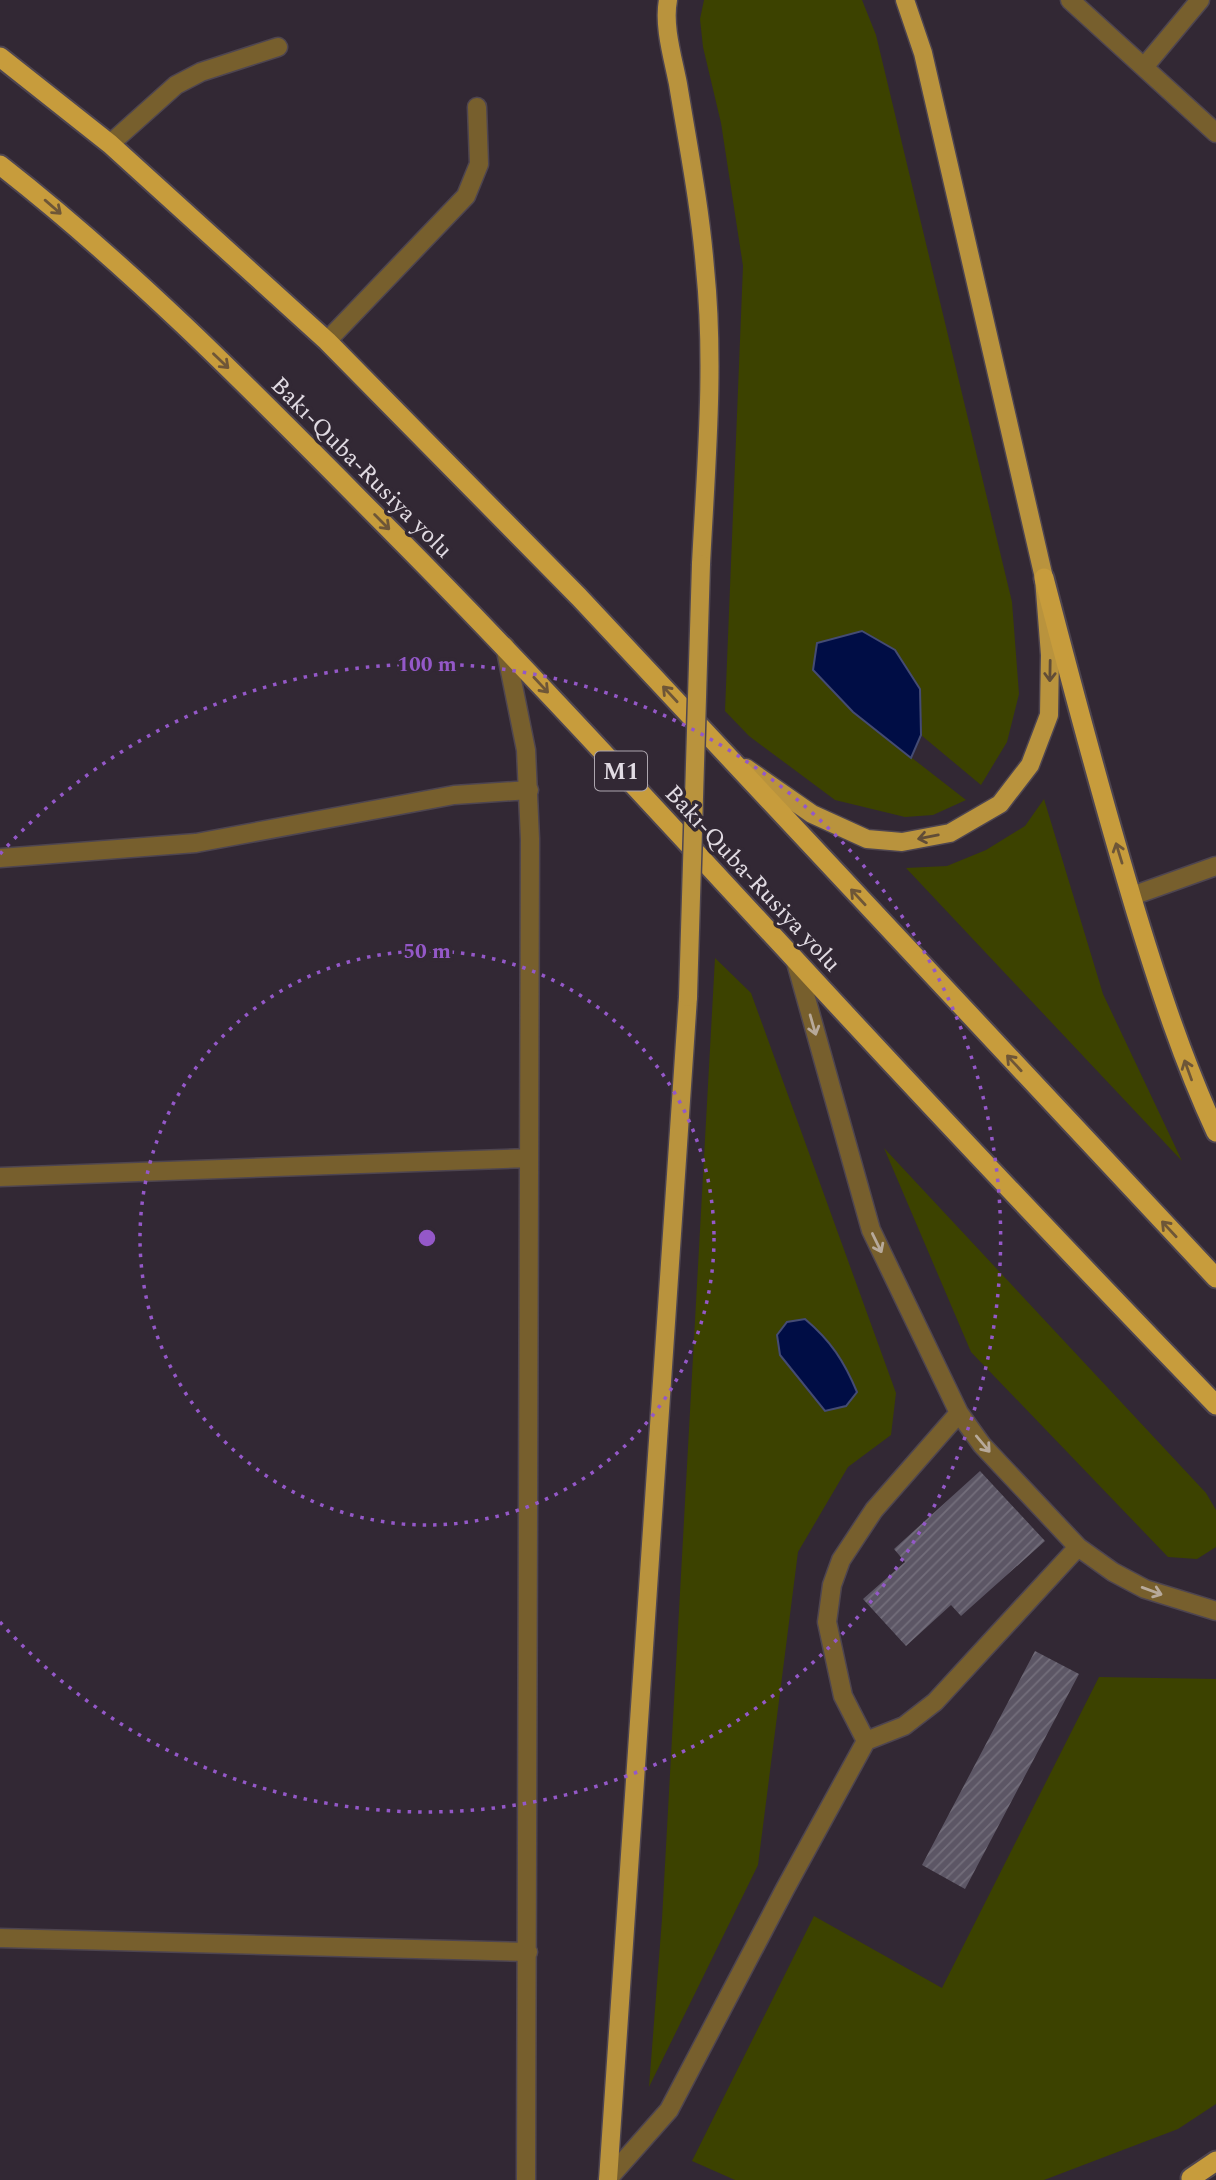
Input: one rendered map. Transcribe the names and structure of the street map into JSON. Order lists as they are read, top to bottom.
{
  "streets": {
    "highway": ["Bakı-Quba-Rusiya yolu", "M1"]
  },
  "rings": ["100 m", "50 m"]
}
